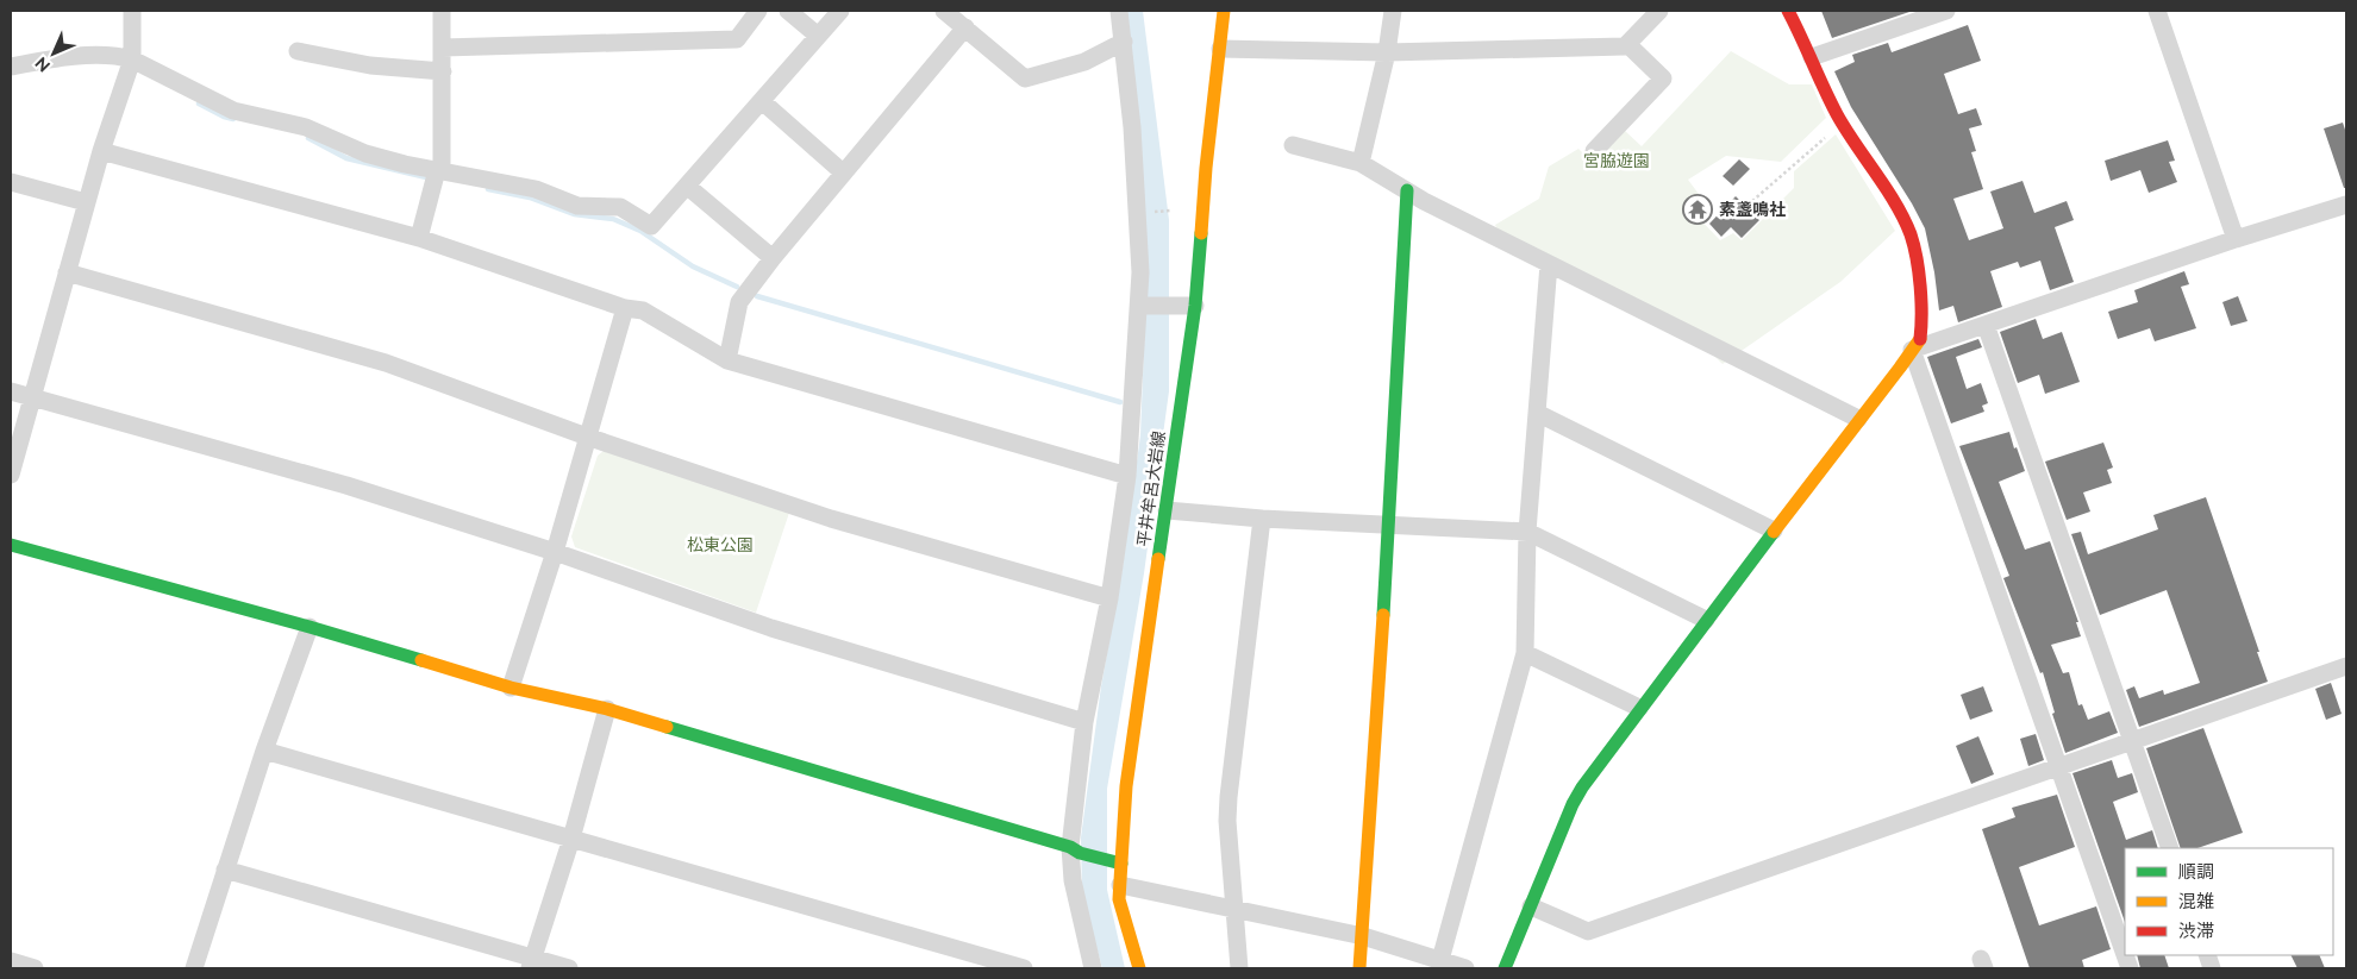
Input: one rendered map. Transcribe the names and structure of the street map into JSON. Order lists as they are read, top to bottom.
{
  "streets": {
    "street": ["平井牟呂大岩線"]
  },
  "parks": ["宮脇遊園", "松東公園"],
  "places": {
    "temple": ["素盞鳴社"]
  },
  "legend": ["順調", "混雑", "渋滞"],
  "north": "bottom left"
}
